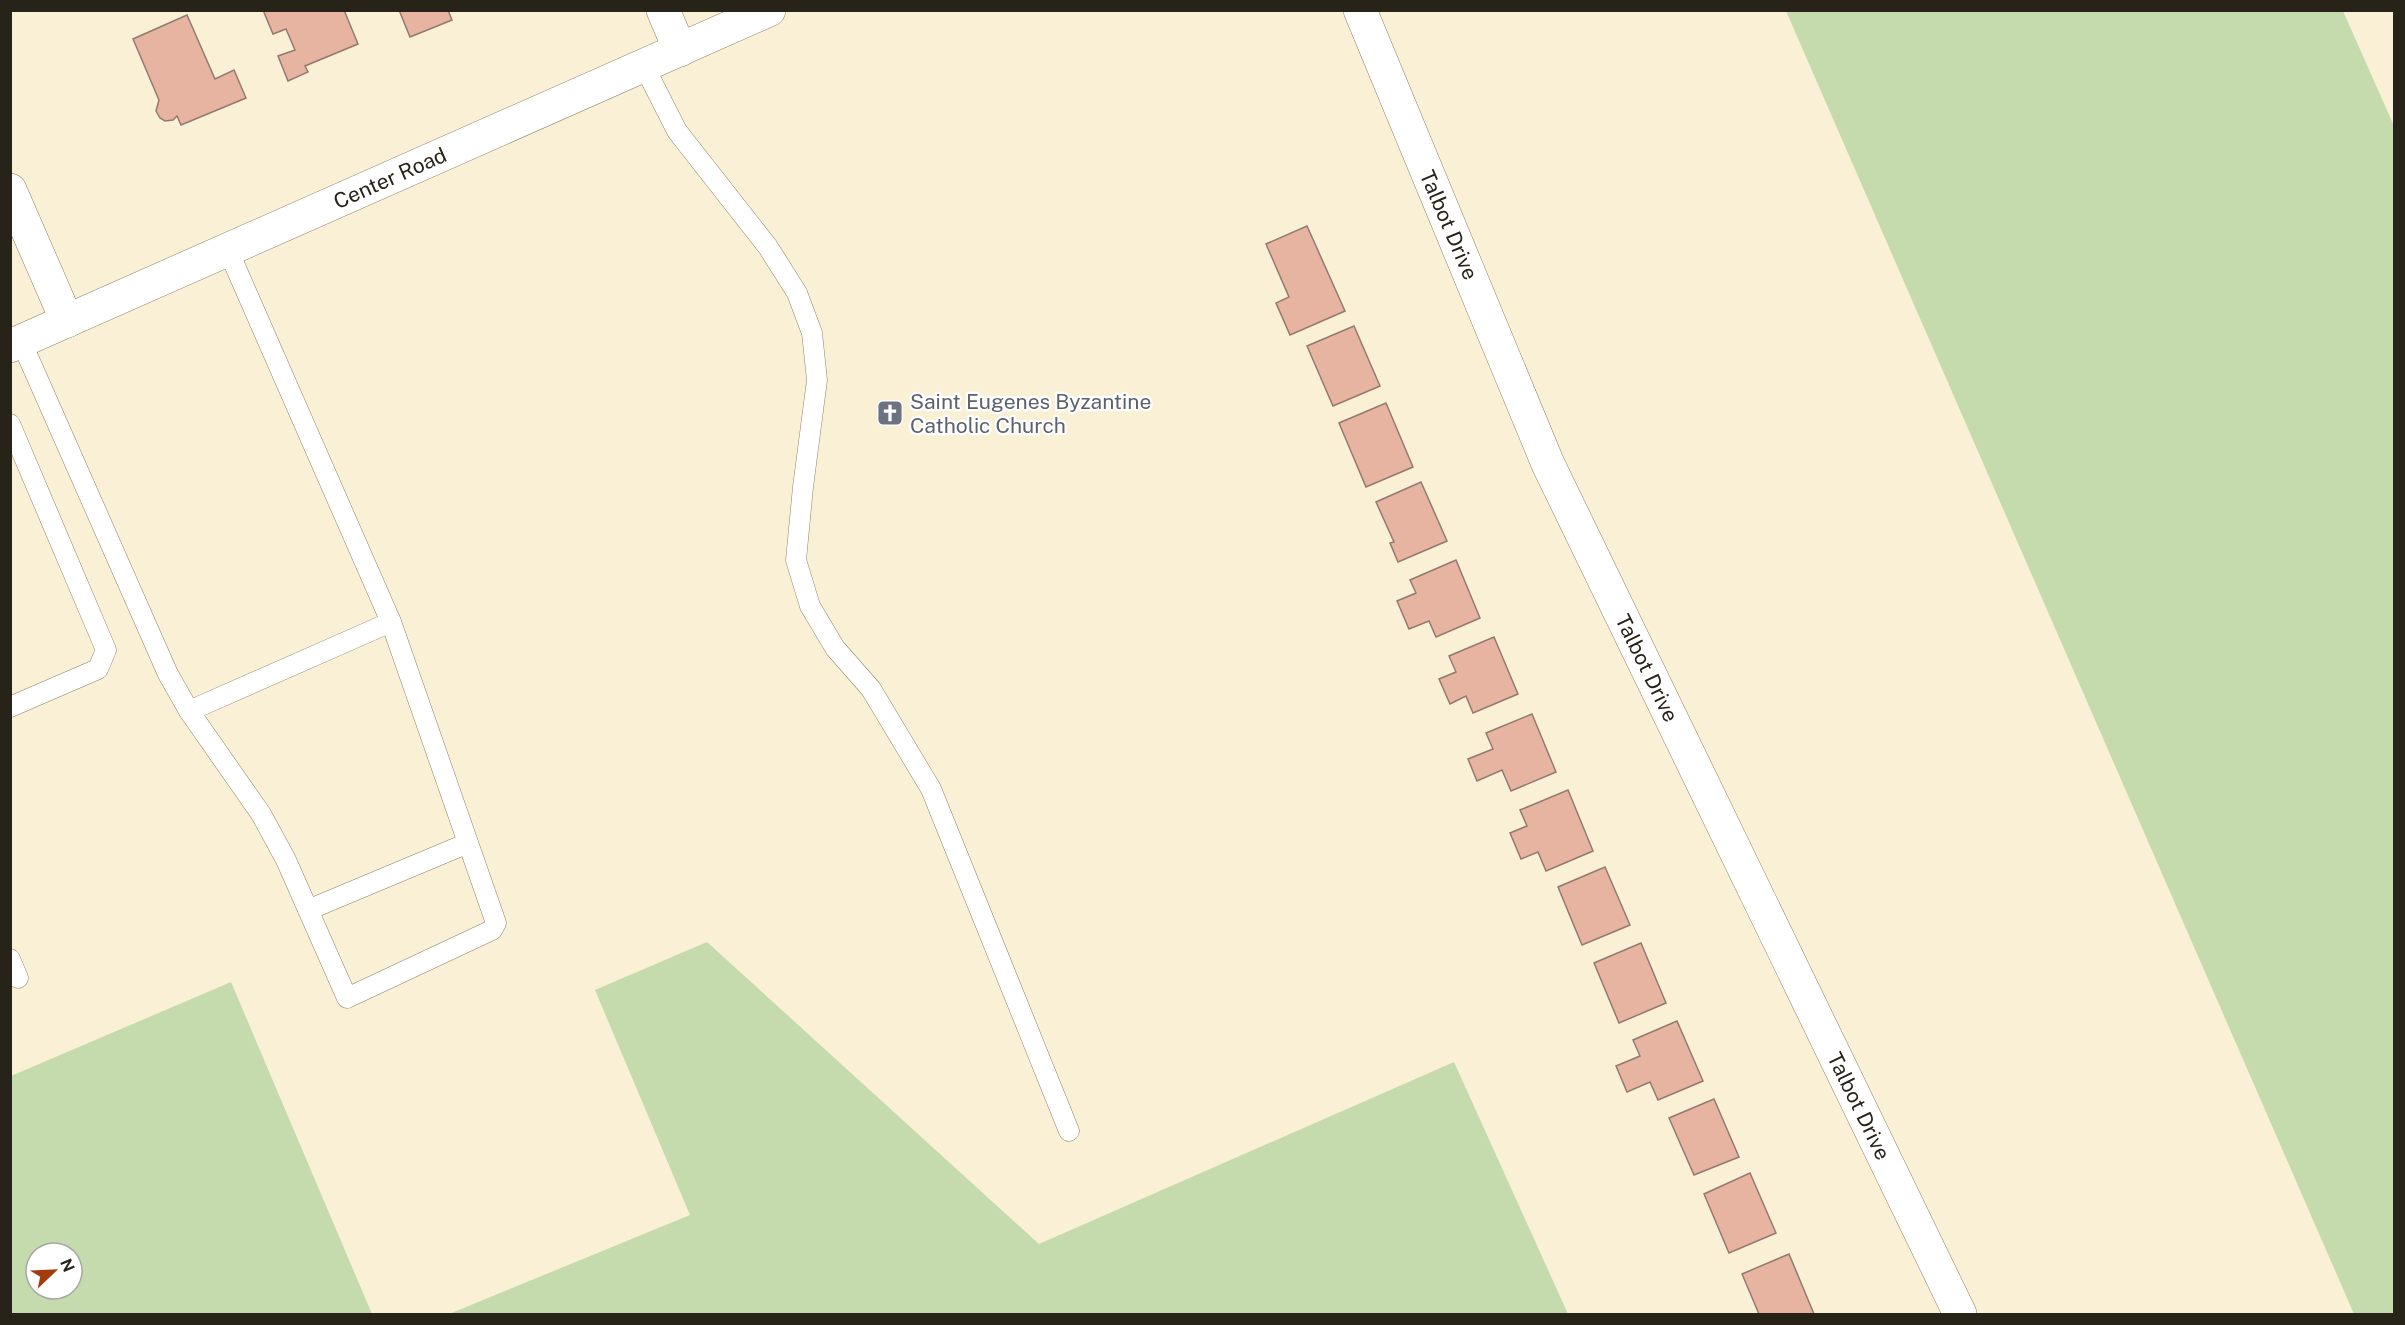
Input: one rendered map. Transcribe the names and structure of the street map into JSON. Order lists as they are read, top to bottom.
{
  "streets": {
    "street": ["Center Road", "Talbot Drive"]
  },
  "places": {
    "church": ["Saint Eugenes Byzantine Catholic Church"]
  },
  "north": "top right"
}
